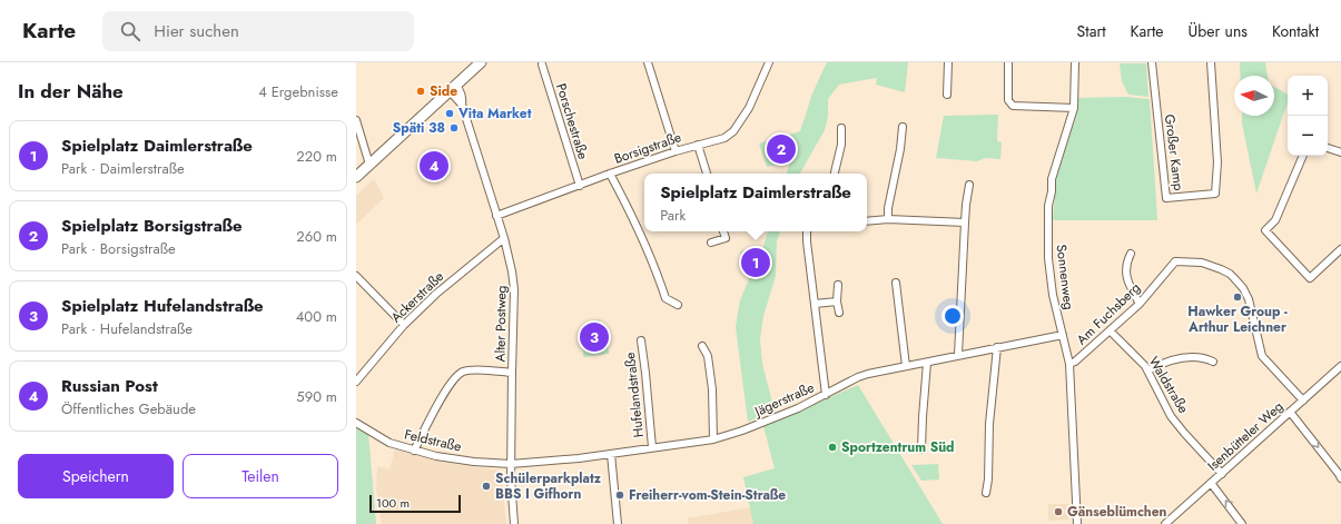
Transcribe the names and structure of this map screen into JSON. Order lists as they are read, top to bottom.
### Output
{
  "streets": {
    "street": [
      "Porschestraße",
      "Borsigstraße",
      "Großer Kamp",
      "Sonnenweg",
      "Ackerstraße",
      "Am Fuchsberg",
      "Alter Postweg",
      "Waldstraße",
      "Hufelandstraße",
      "Jägerstraße",
      "Isenbütteler Weg",
      "Feldstraße"
    ]
  },
  "crossings": [
    ["Porschestraße", "Borsigstraße"],
    ["Borsigstraße", "Alter Postweg"],
    ["Sonnenweg", "Am Fuchsberg"],
    ["Sonnenweg", "Jägerstraße"],
    ["Ackerstraße", "Alter Postweg"],
    ["Am Fuchsberg", "Waldstraße"],
    ["Am Fuchsberg", "Isenbütteler Weg"],
    ["Alter Postweg", "Jägerstraße"],
    ["Alter Postweg", "Feldstraße"],
    ["Waldstraße", "Isenbütteler Weg"],
    ["Hufelandstraße", "Jägerstraße"],
    ["Jägerstraße", "Feldstraße"]
  ],
  "places": [
    "Side",
    "Vita Market",
    "Späti 38",
    "Hawker Group - Arthur Leichner",
    "Sportzentrum Süd",
    "Schülerparkplatz BBS I Gifhorn",
    "Freiherr-vom-Stein-Straße",
    "Gänseblümchen"
  ],
  "scale_bar": "100 m",
  "north": "left",
  "page": {
    "header": "Karte",
    "search": "Hier suchen",
    "nav": [
      "Start",
      "Karte",
      "Über uns",
      "Kontakt"
    ],
    "heading": ["In der Nähe", "4 Ergebnisse"],
    "map_buttons": ["+", "−"],
    "list": [
      {
        "mark": "1",
        "name": "Spielplatz Daimlerstraße",
        "note": "Park · Daimlerstraße",
        "value": "220 m"
      },
      {
        "mark": "2",
        "name": "Spielplatz Borsigstraße",
        "note": "Park · Borsigstraße",
        "value": "260 m"
      },
      {
        "mark": "3",
        "name": "Spielplatz Hufelandstraße",
        "note": "Park · Hufelandstraße",
        "value": "400 m"
      },
      {
        "mark": "4",
        "name": "Russian Post",
        "note": "Öffentliches Gebäude",
        "value": "590 m"
      }
    ],
    "pins": [
      "2",
      "4",
      "1",
      "3"
    ],
    "popup": ["Spielplatz Daimlerstraße", "Park"],
    "buttons": ["Speichern", "Teilen"],
    "scale": "100 m"
  }
}
